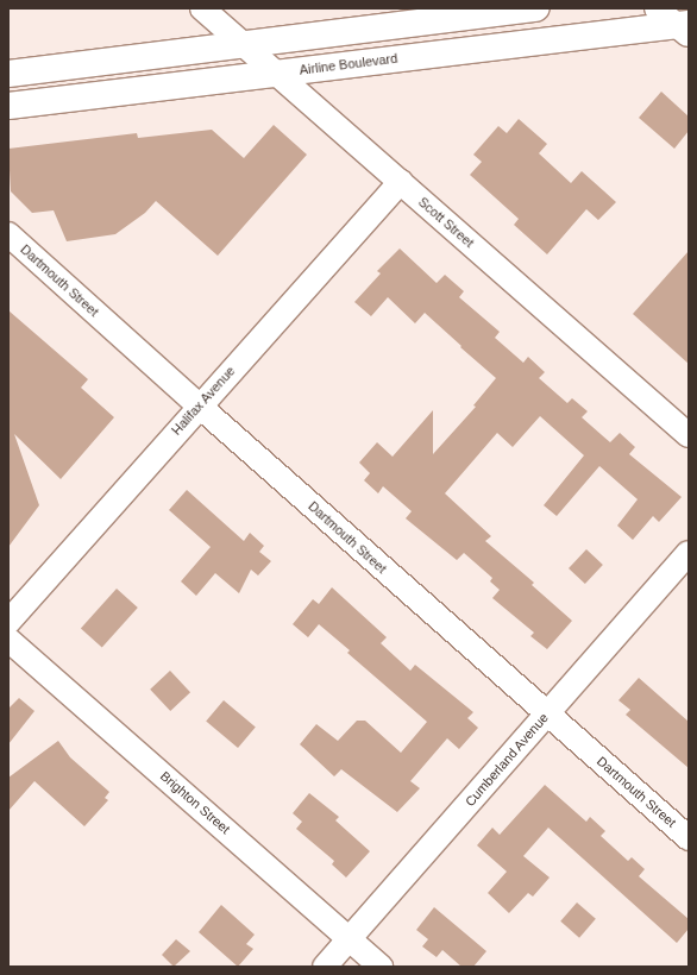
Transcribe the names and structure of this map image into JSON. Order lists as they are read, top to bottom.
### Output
{
  "streets": {
    "main road": ["Airline Boulevard"],
    "street": [
      "Scott Street",
      "Dartmouth Street",
      "Halifax Avenue",
      "Cumberland Avenue",
      "Brighton Street"
    ]
  },
  "crossings": [
    ["Airline Boulevard", "Scott Street"],
    ["Scott Street", "Halifax Avenue"],
    ["Dartmouth Street", "Halifax Avenue"],
    ["Dartmouth Street", "Cumberland Avenue"],
    ["Cumberland Avenue", "Brighton Street"]
  ]
}
